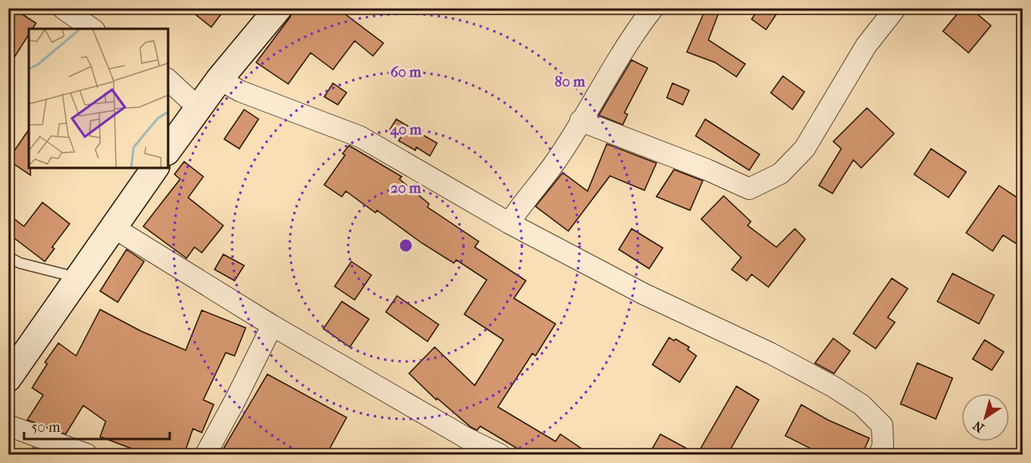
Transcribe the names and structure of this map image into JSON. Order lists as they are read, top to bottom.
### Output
{
  "scale_bar": "50 m",
  "north": "bottom left",
  "rings": [
    "60 m",
    "80 m",
    "40 m",
    "20 m"
  ]
}
